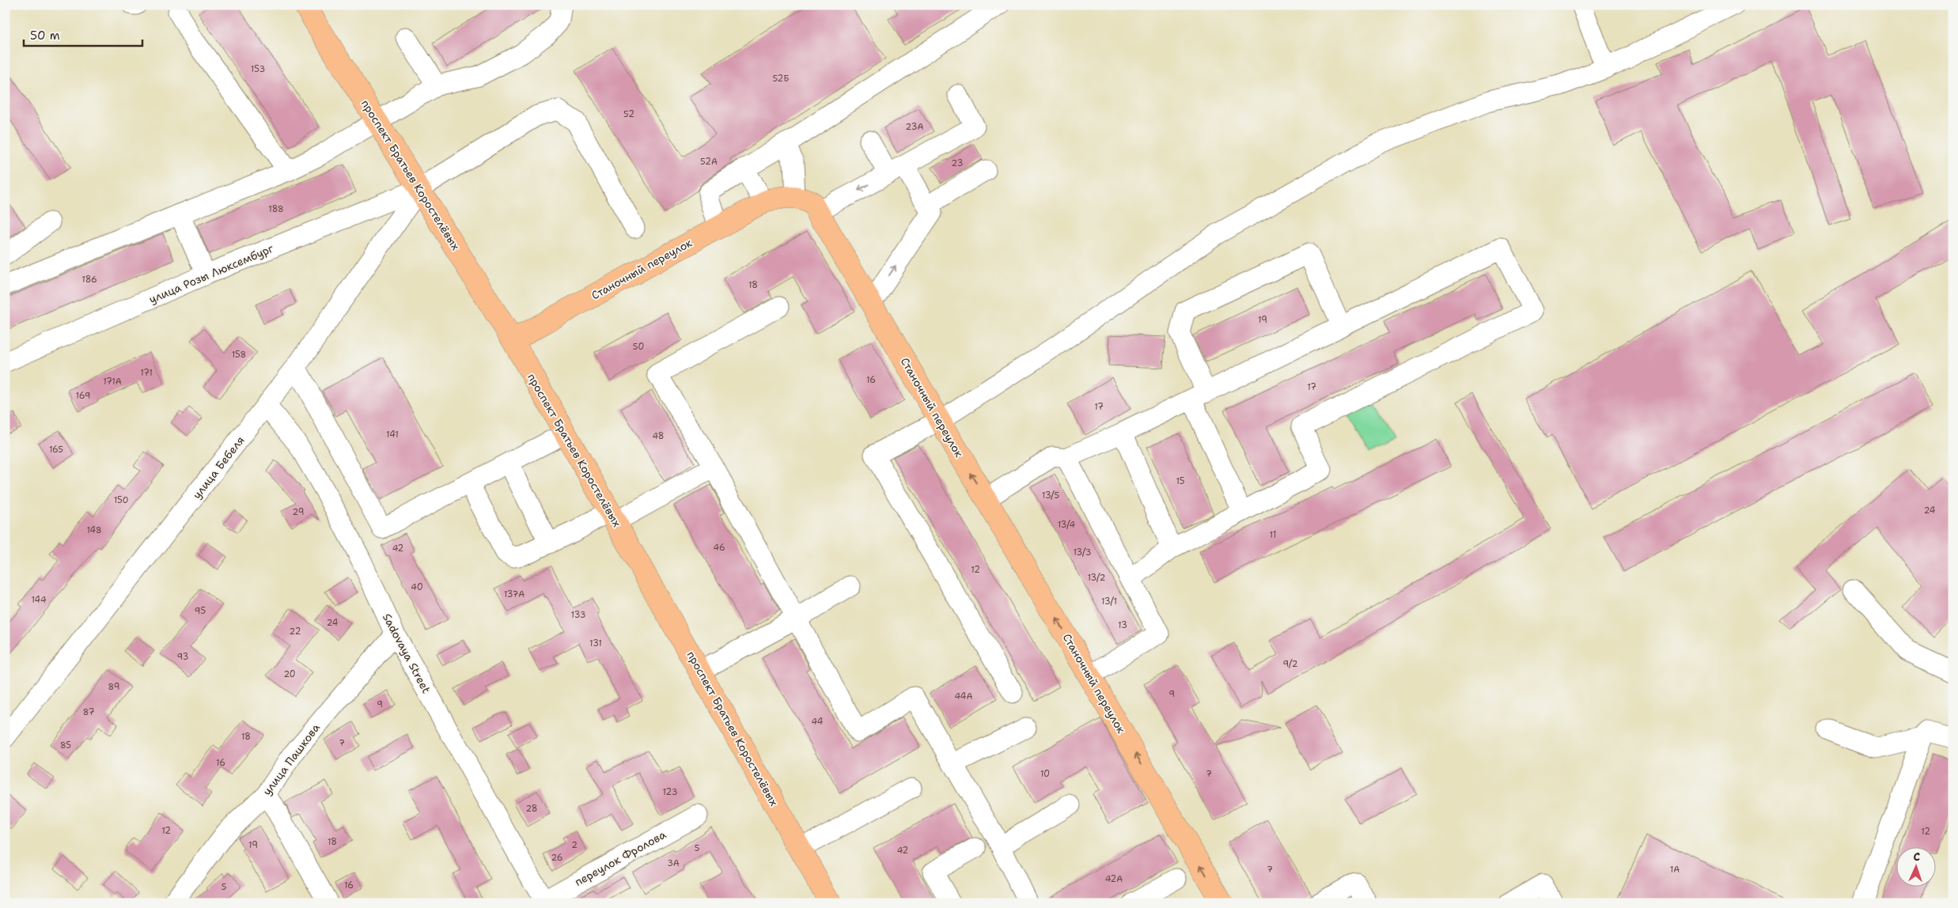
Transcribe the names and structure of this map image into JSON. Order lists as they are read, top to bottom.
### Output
{
  "streets": {
    "main road": ["проспект Братьев Коростелёвых", "Станочный переулок"],
    "street": [
      "улица Розы Люксембург",
      "улица Бебеля",
      "Sadovaya Street",
      "улица Пашкова",
      "переулок Фролова"
    ]
  },
  "crossings": [
    ["проспект Братьев Коростелёвых", "Станочный переулок"],
    ["проспект Братьев Коростелёвых", "улица Розы Люксембург"],
    ["проспект Братьев Коростелёвых", "улица Бебеля"],
    ["улица Розы Люксембург", "улица Бебеля"],
    ["улица Бебеля", "Sadovaya Street"],
    ["Sadovaya Street", "улица Пашкова"],
    ["Sadovaya Street", "переулок Фролова"]
  ],
  "one_way": ["Станочный переулок"],
  "house_numbers": [
    "153",
    "52Б",
    "52",
    "23А",
    "52А",
    "23",
    "188",
    "186",
    "18",
    "19",
    "50",
    "158",
    "171",
    "16",
    "171А",
    "17",
    "169",
    "17",
    "141",
    "48",
    "165",
    "15",
    "13/5",
    "150",
    "24",
    "29",
    "13/4",
    "148",
    "11",
    "46",
    "42",
    "13/3",
    "12",
    "13/2",
    "40",
    "137А",
    "144",
    "13/1",
    "95",
    "133",
    "24",
    "13",
    "22",
    "131",
    "93",
    "9/2",
    "20",
    "89",
    "9",
    "44А",
    "9",
    "87",
    "44",
    "18",
    "7",
    "85",
    "16",
    "10",
    "7",
    "123",
    "28",
    "12",
    "12",
    "18",
    "19",
    "2",
    "5",
    "42",
    "26",
    "3А",
    "7",
    "1А",
    "42А",
    "16",
    "5"
  ],
  "scale_bar": "50 m",
  "north": "top"
}
